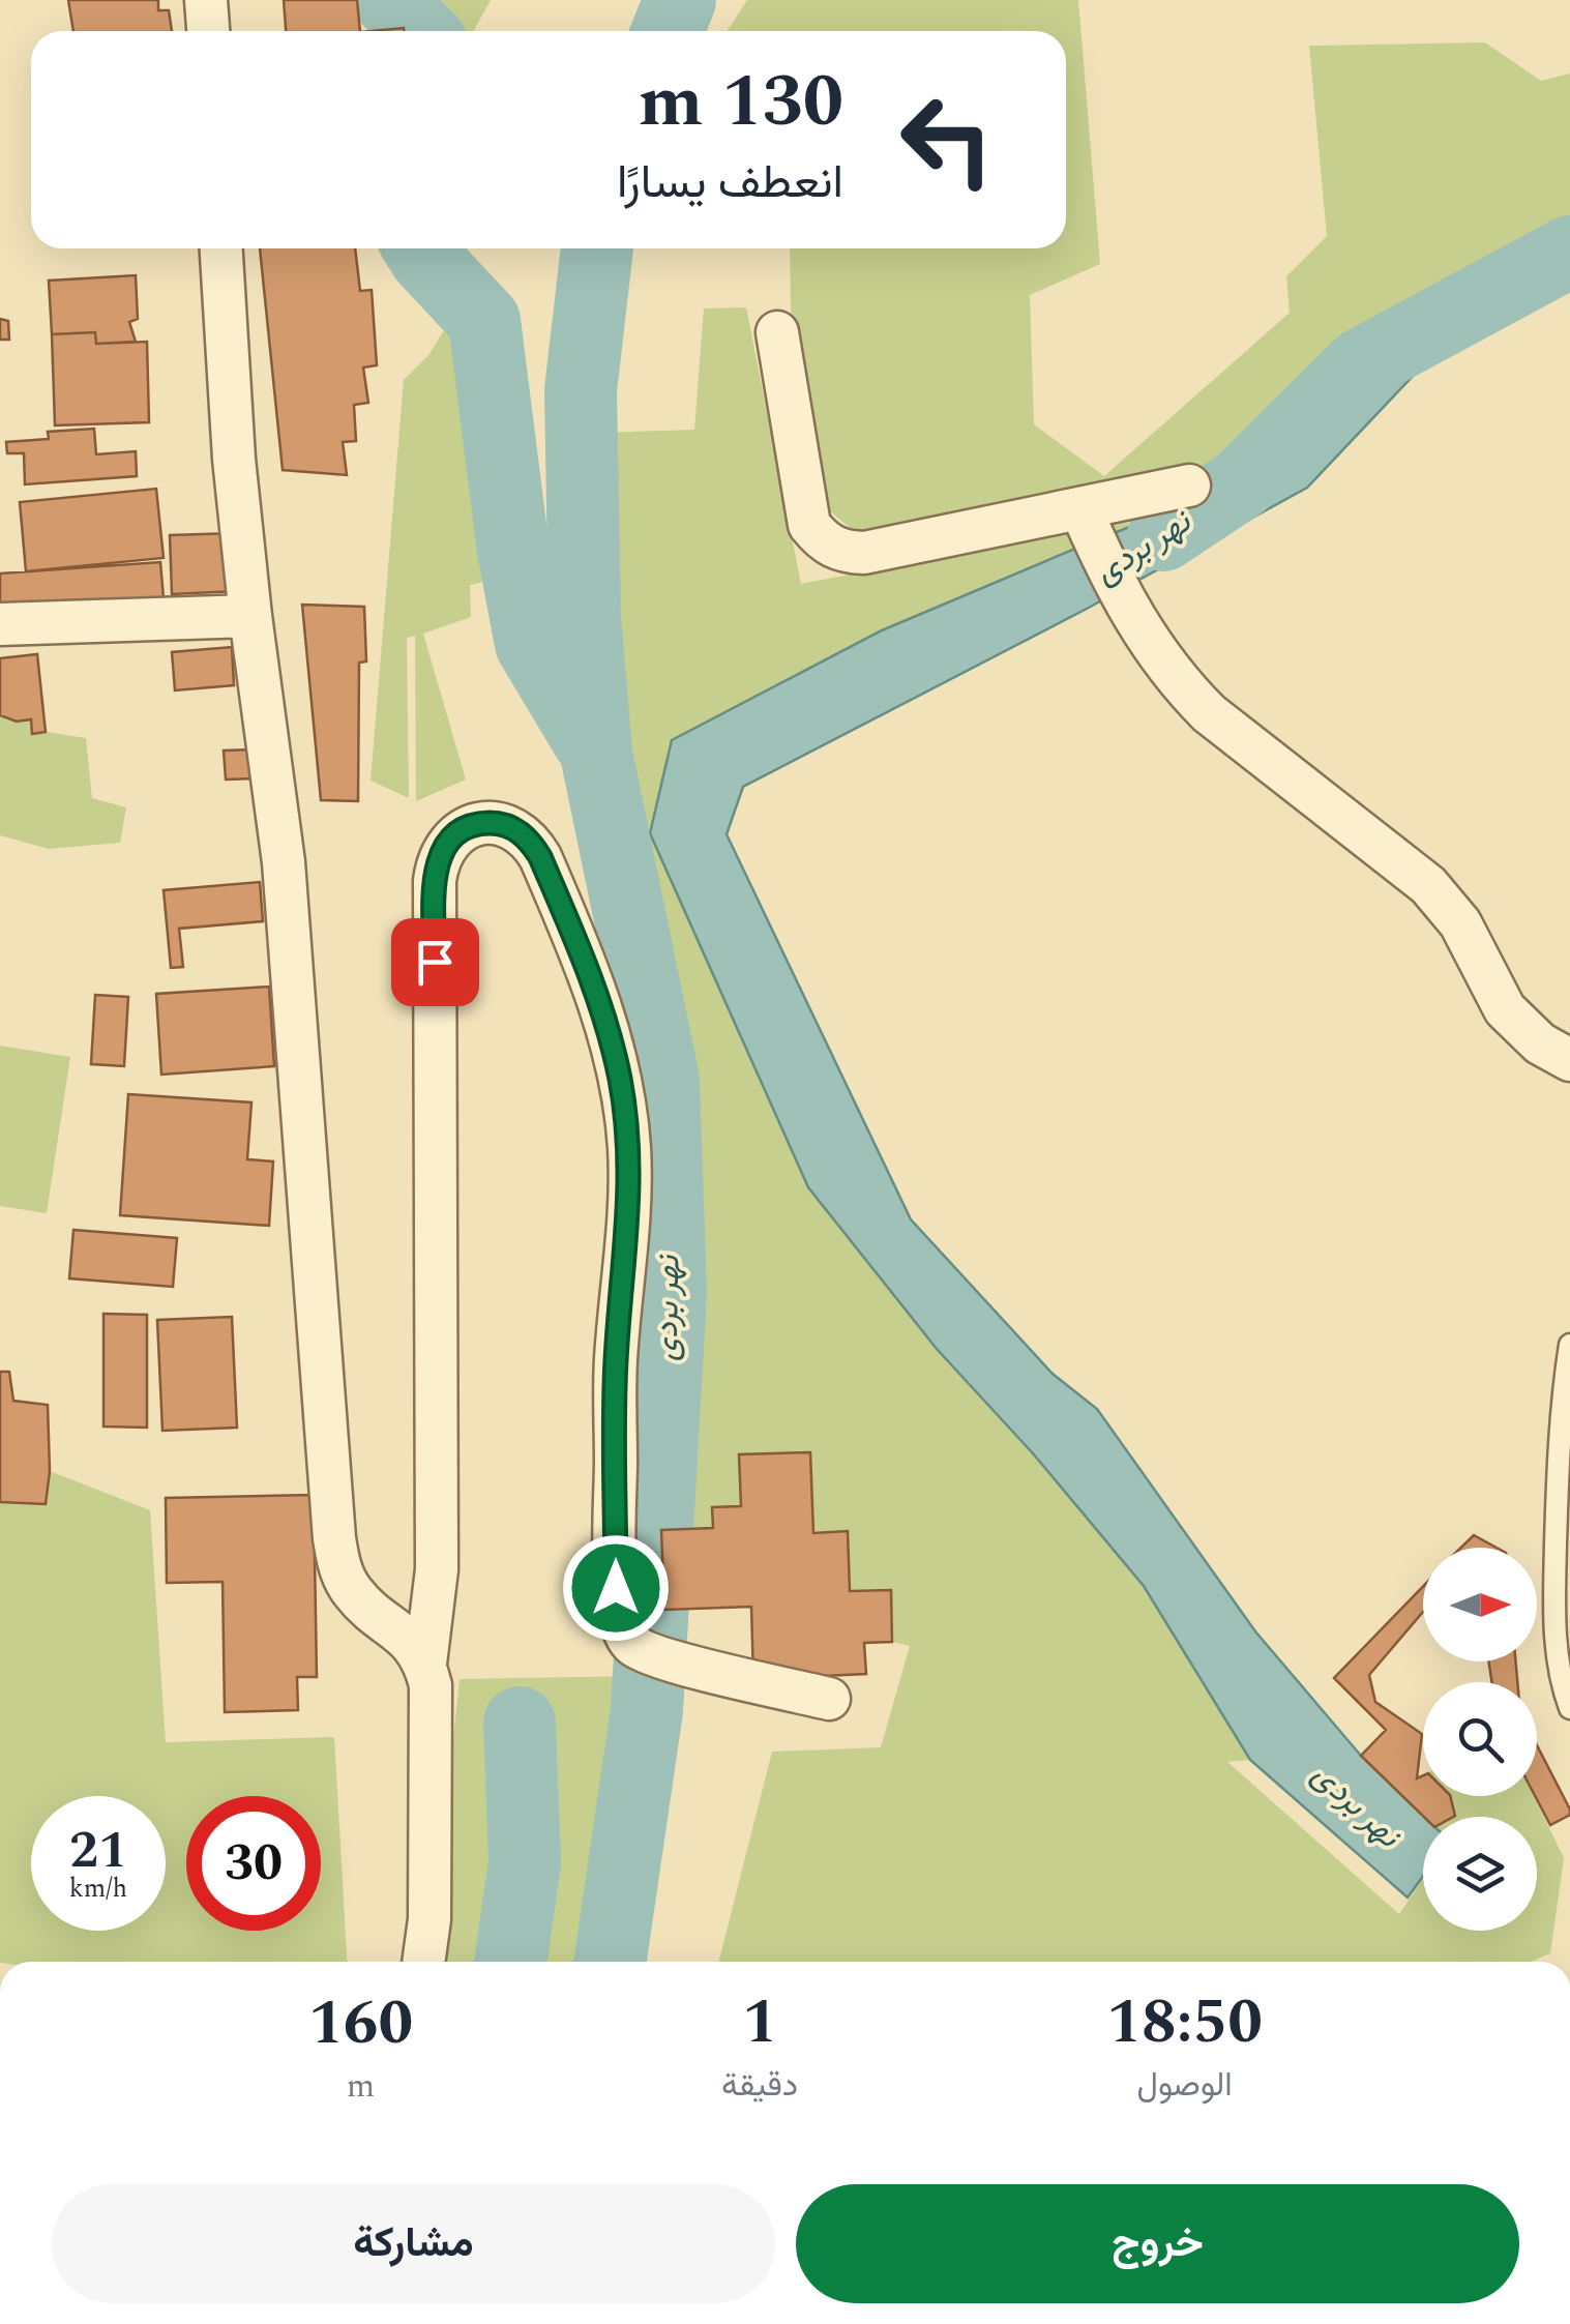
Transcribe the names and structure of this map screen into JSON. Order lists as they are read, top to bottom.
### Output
{
  "water": ["نهر بردى"],
  "north": "right",
  "page": {
    "turn": ["130 m", "انعطف يسارًا"],
    "speed": "21 km/h",
    "limit": "30",
    "eta": [
      "18:50",
      "الوصول",
      "1",
      "دقيقة",
      "160",
      "m"
    ],
    "buttons": ["خروج", "مشاركة"]
  }
}
